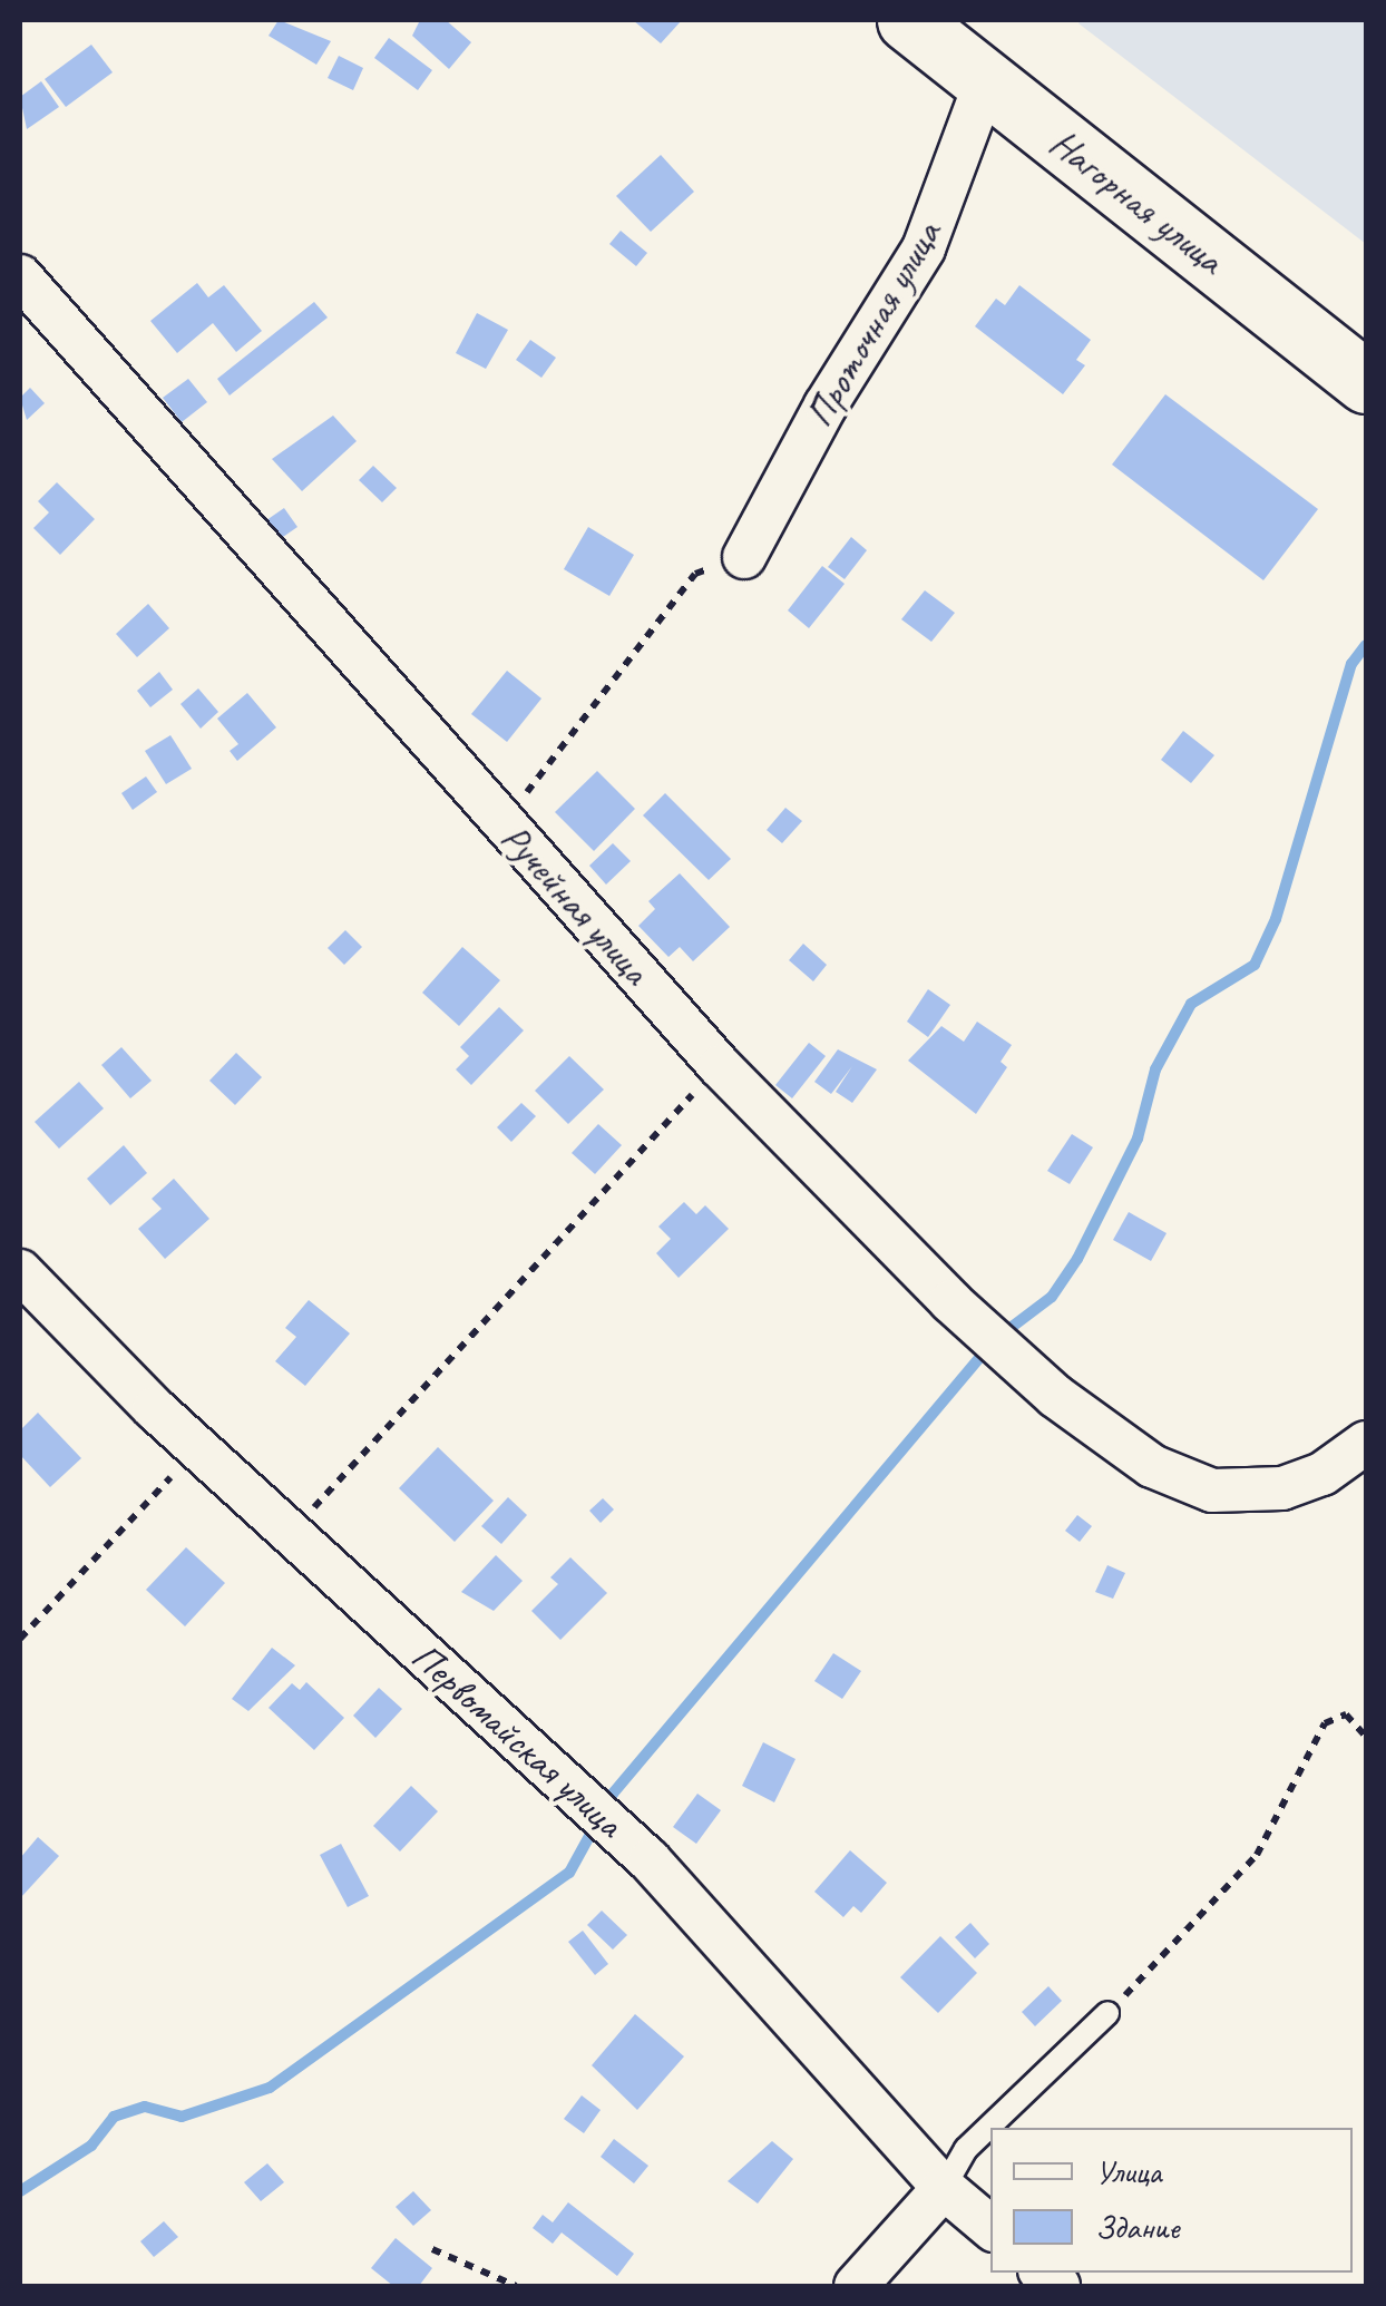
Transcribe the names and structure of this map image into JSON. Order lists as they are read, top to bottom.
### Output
{
  "streets": {
    "main road": ["Нагорная улица"],
    "street": ["Проточная улица", "Ручейная улица", "Первомайская улица"]
  },
  "crossings": [
    ["Нагорная улица", "Проточная улица"]
  ],
  "legend": ["Улица", "Здание"]
}
